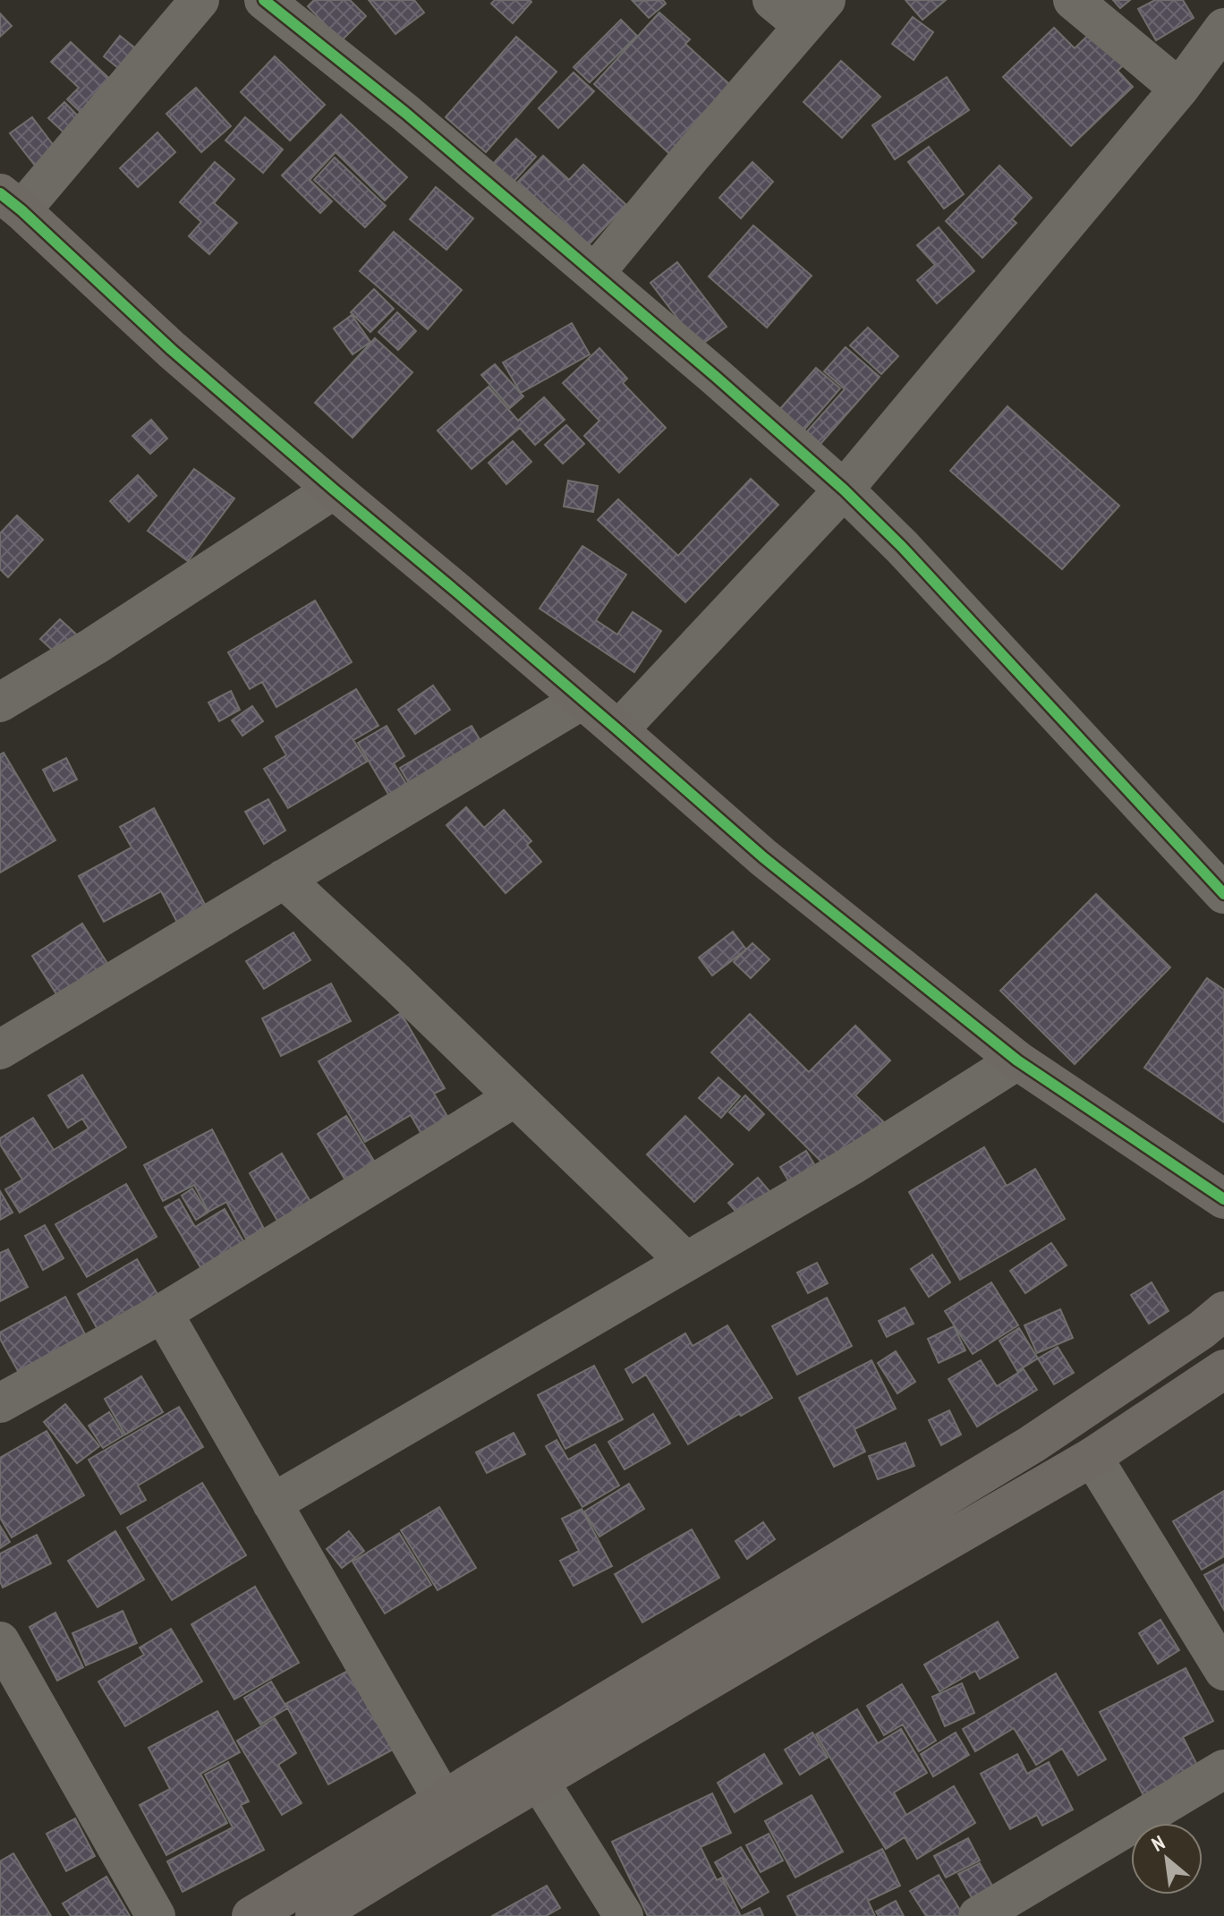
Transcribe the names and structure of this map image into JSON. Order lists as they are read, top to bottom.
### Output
{
  "north": "top left"
}
